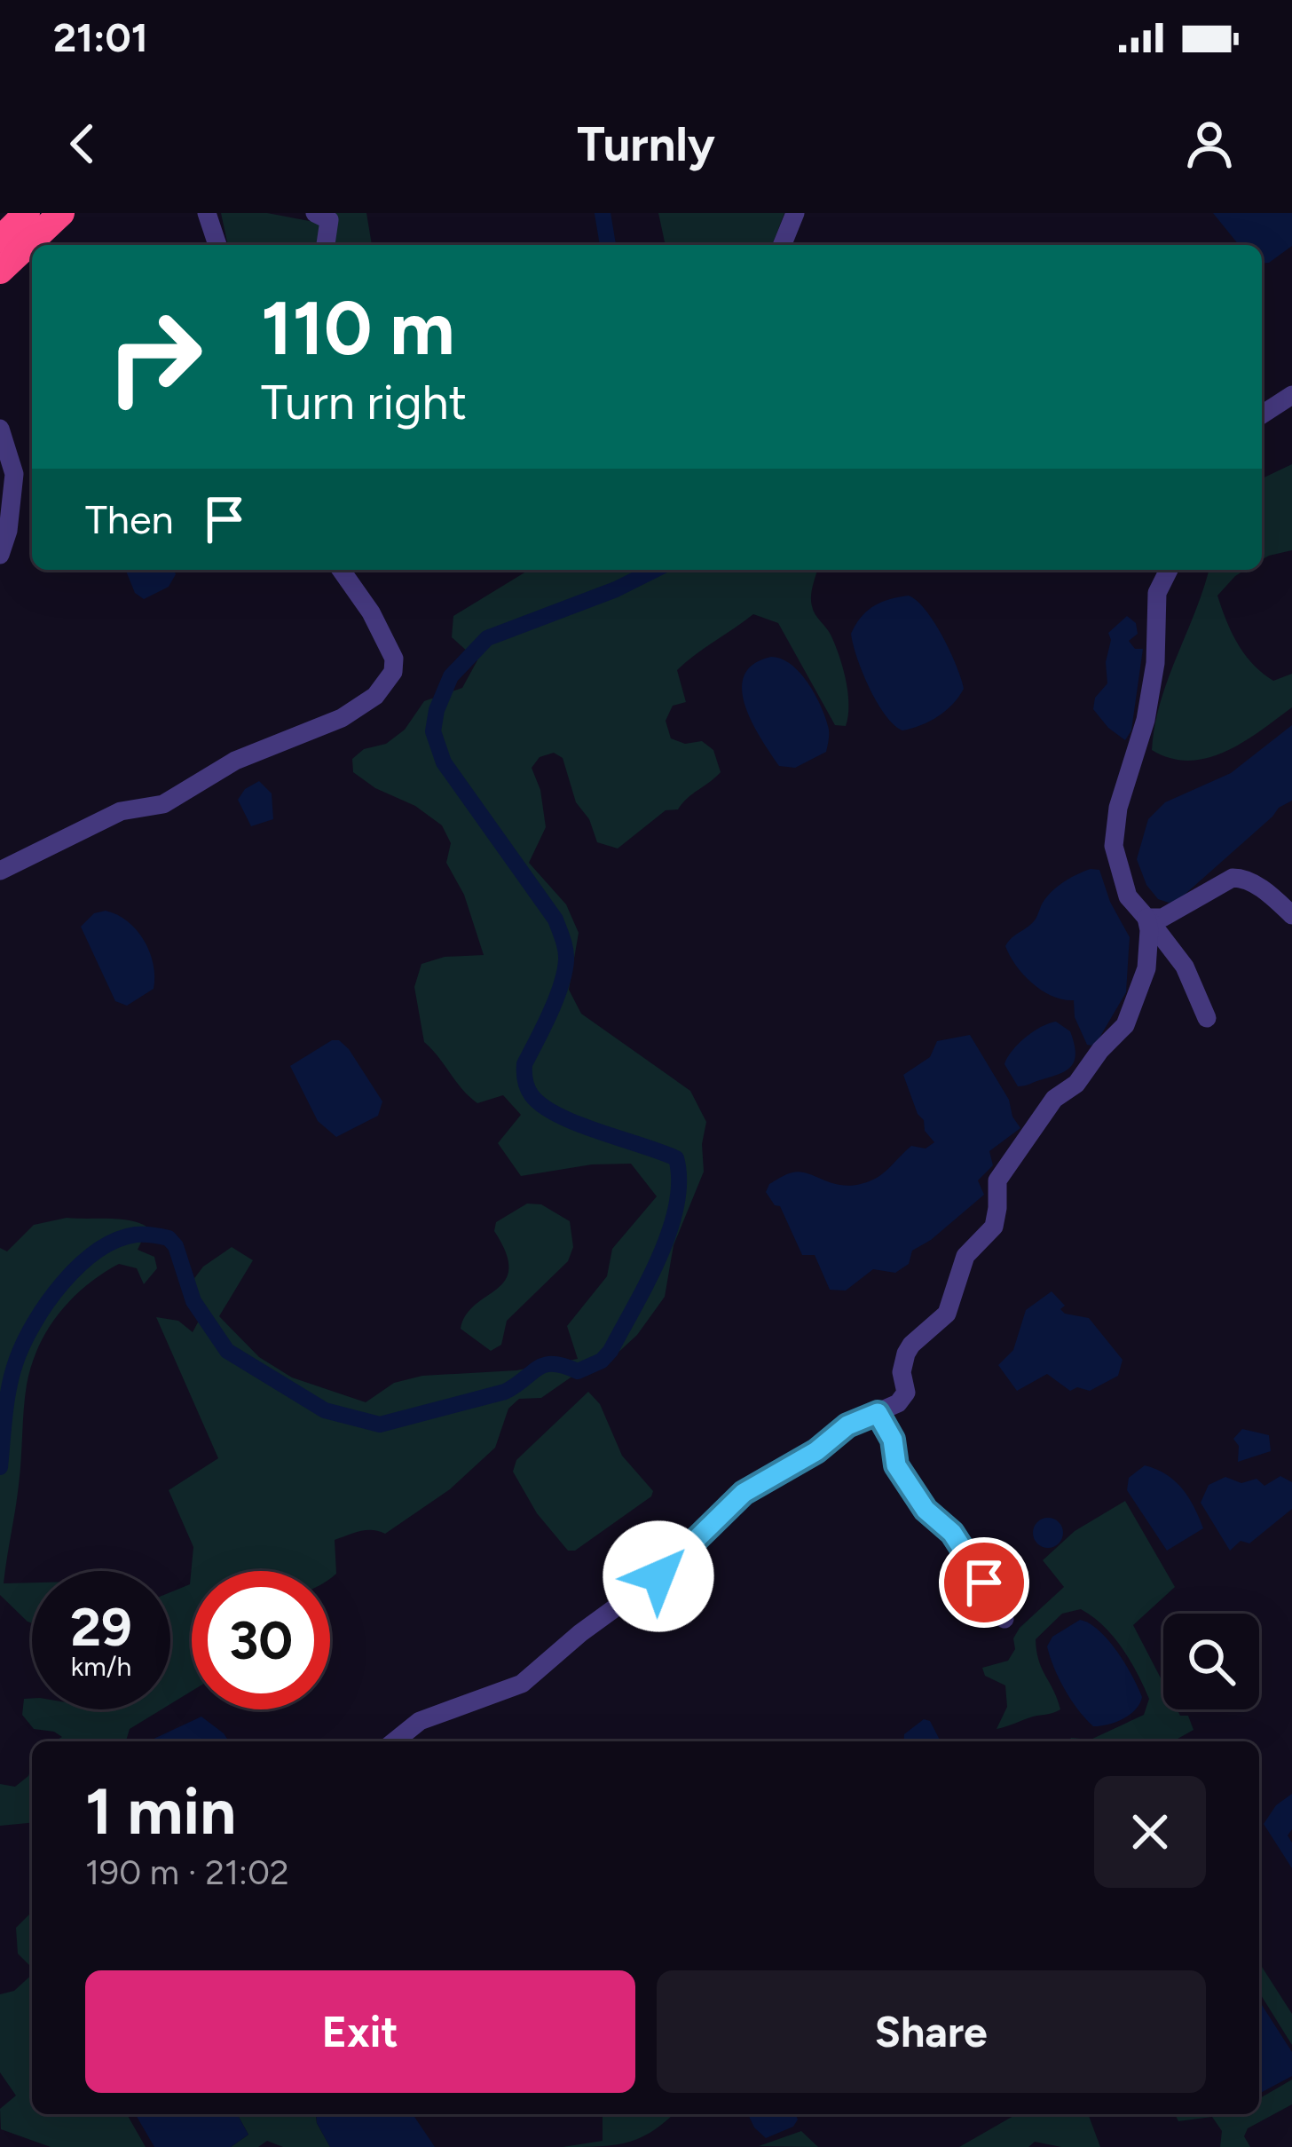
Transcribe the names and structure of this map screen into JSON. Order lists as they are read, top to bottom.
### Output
{
  "page": {
    "status": "21:01",
    "header": "Turnly",
    "turn": ["110 m", "Turn right"],
    "then": "Then",
    "speed": "29 km/h",
    "limit": "30",
    "heading": ["1 min", "190 m · 21:02"],
    "buttons": ["Exit", "Share"]
  }
}
